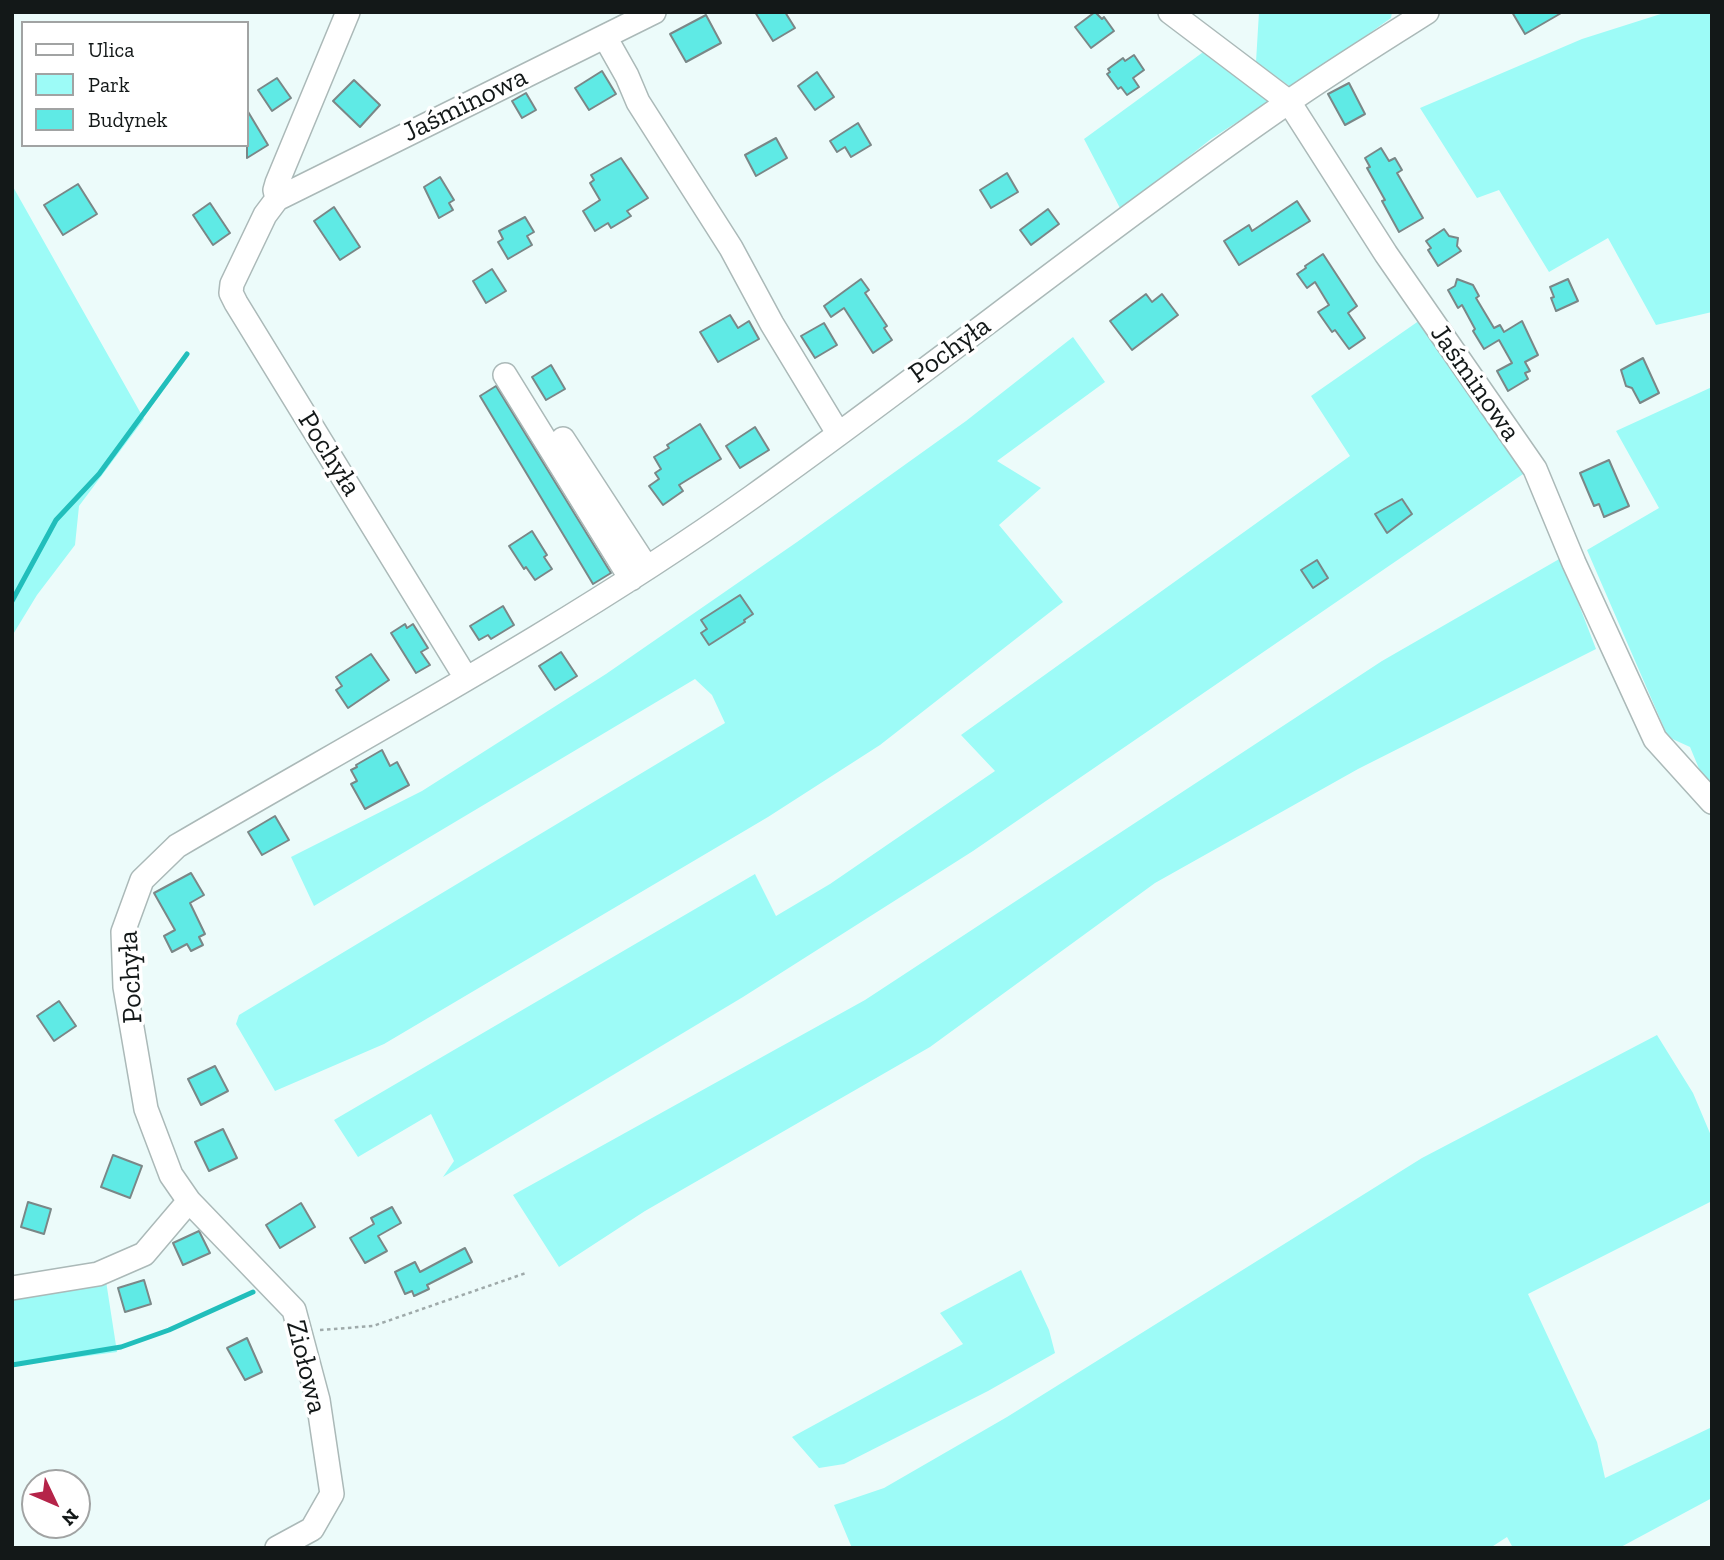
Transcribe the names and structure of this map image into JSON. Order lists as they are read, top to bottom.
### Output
{
  "streets": {
    "street": ["Jaśminowa", "Pochyła", "Ziołowa"]
  },
  "crossings": [
    ["Jaśminowa", "Pochyła"],
    ["Pochyła", "Ziołowa"]
  ],
  "legend": ["Ulica", "Park", "Budynek"],
  "north": "bottom right"
}
